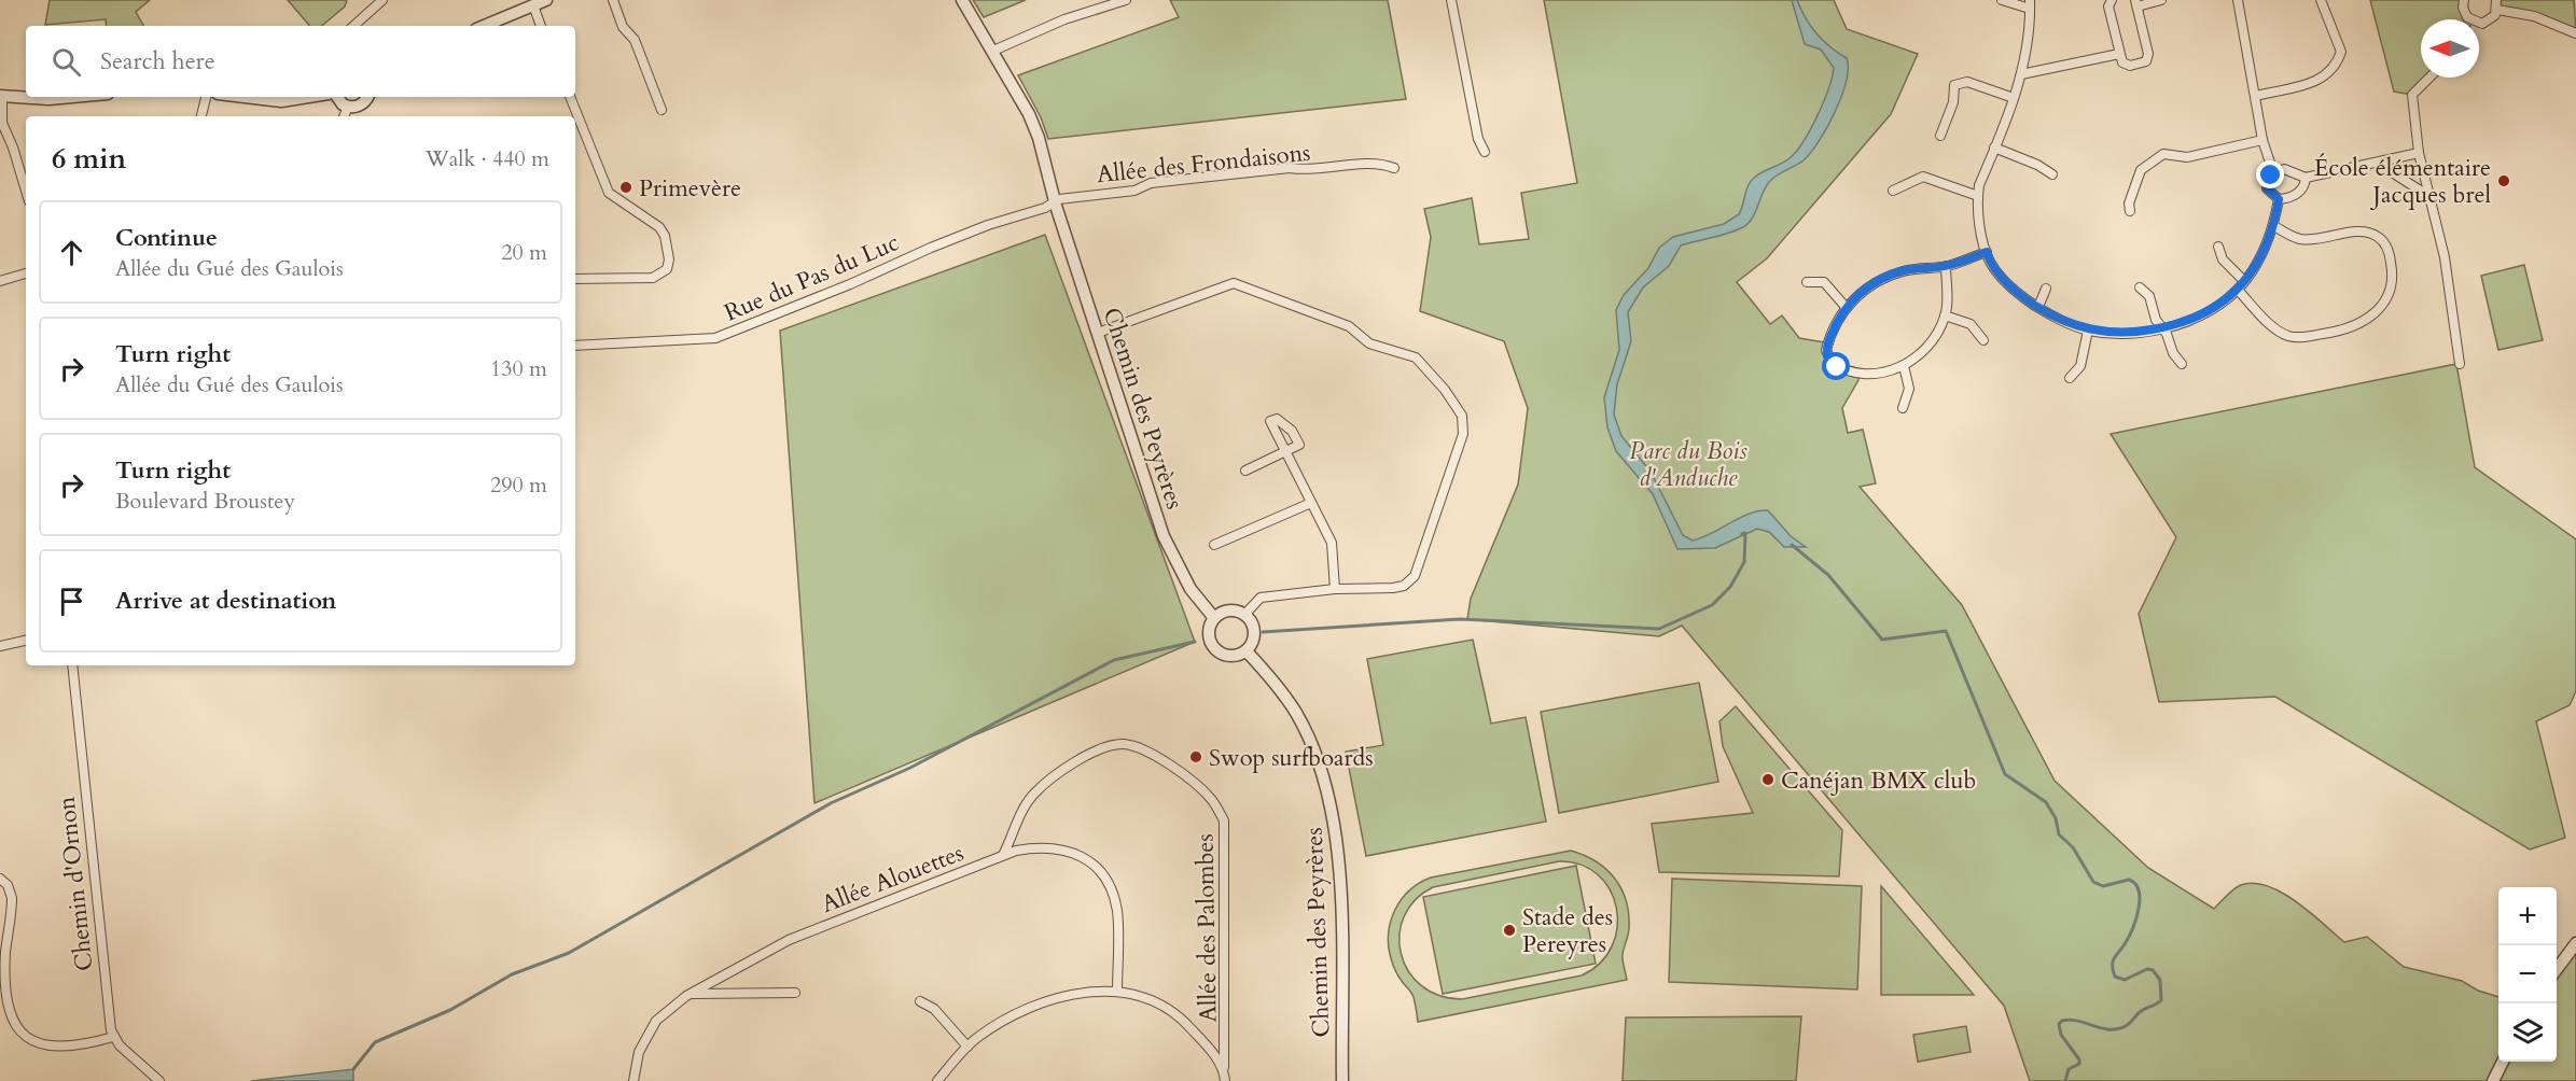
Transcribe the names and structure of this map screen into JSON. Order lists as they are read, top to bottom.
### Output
{
  "streets": {
    "street": [
      "Allée des Frondaisons",
      "Rue du Pas du Luc",
      "Chemin des Peyrères",
      "Allée Alouettes",
      "Chemin d'Ornon",
      "Allée des Palombes"
    ]
  },
  "crossings": [
    ["Allée des Frondaisons", "Rue du Pas du Luc"],
    ["Allée des Frondaisons", "Chemin des Peyrères"],
    ["Rue du Pas du Luc", "Chemin des Peyrères"],
    ["Allée Alouettes", "Allée des Palombes"]
  ],
  "parks": ["Parc du Bois d'Anduche"],
  "places": [
    "École élémentaire Jacques brel",
    "Primevère",
    "Swop surfboards",
    "Canéjan BMX club",
    "Stade des Pereyres"
  ],
  "north": "left",
  "page": {
    "search": "Search here",
    "heading": ["6 min", "Walk · 440 m"],
    "list": [
      ["Continue", "Allée du Gué des Gaulois", "20 m"],
      ["Turn right", "Allée du Gué des Gaulois", "130 m"],
      ["Turn right", "Boulevard Broustey", "290 m"],
      "Arrive at destination"
    ],
    "map_buttons": ["+", "−"]
  }
}
